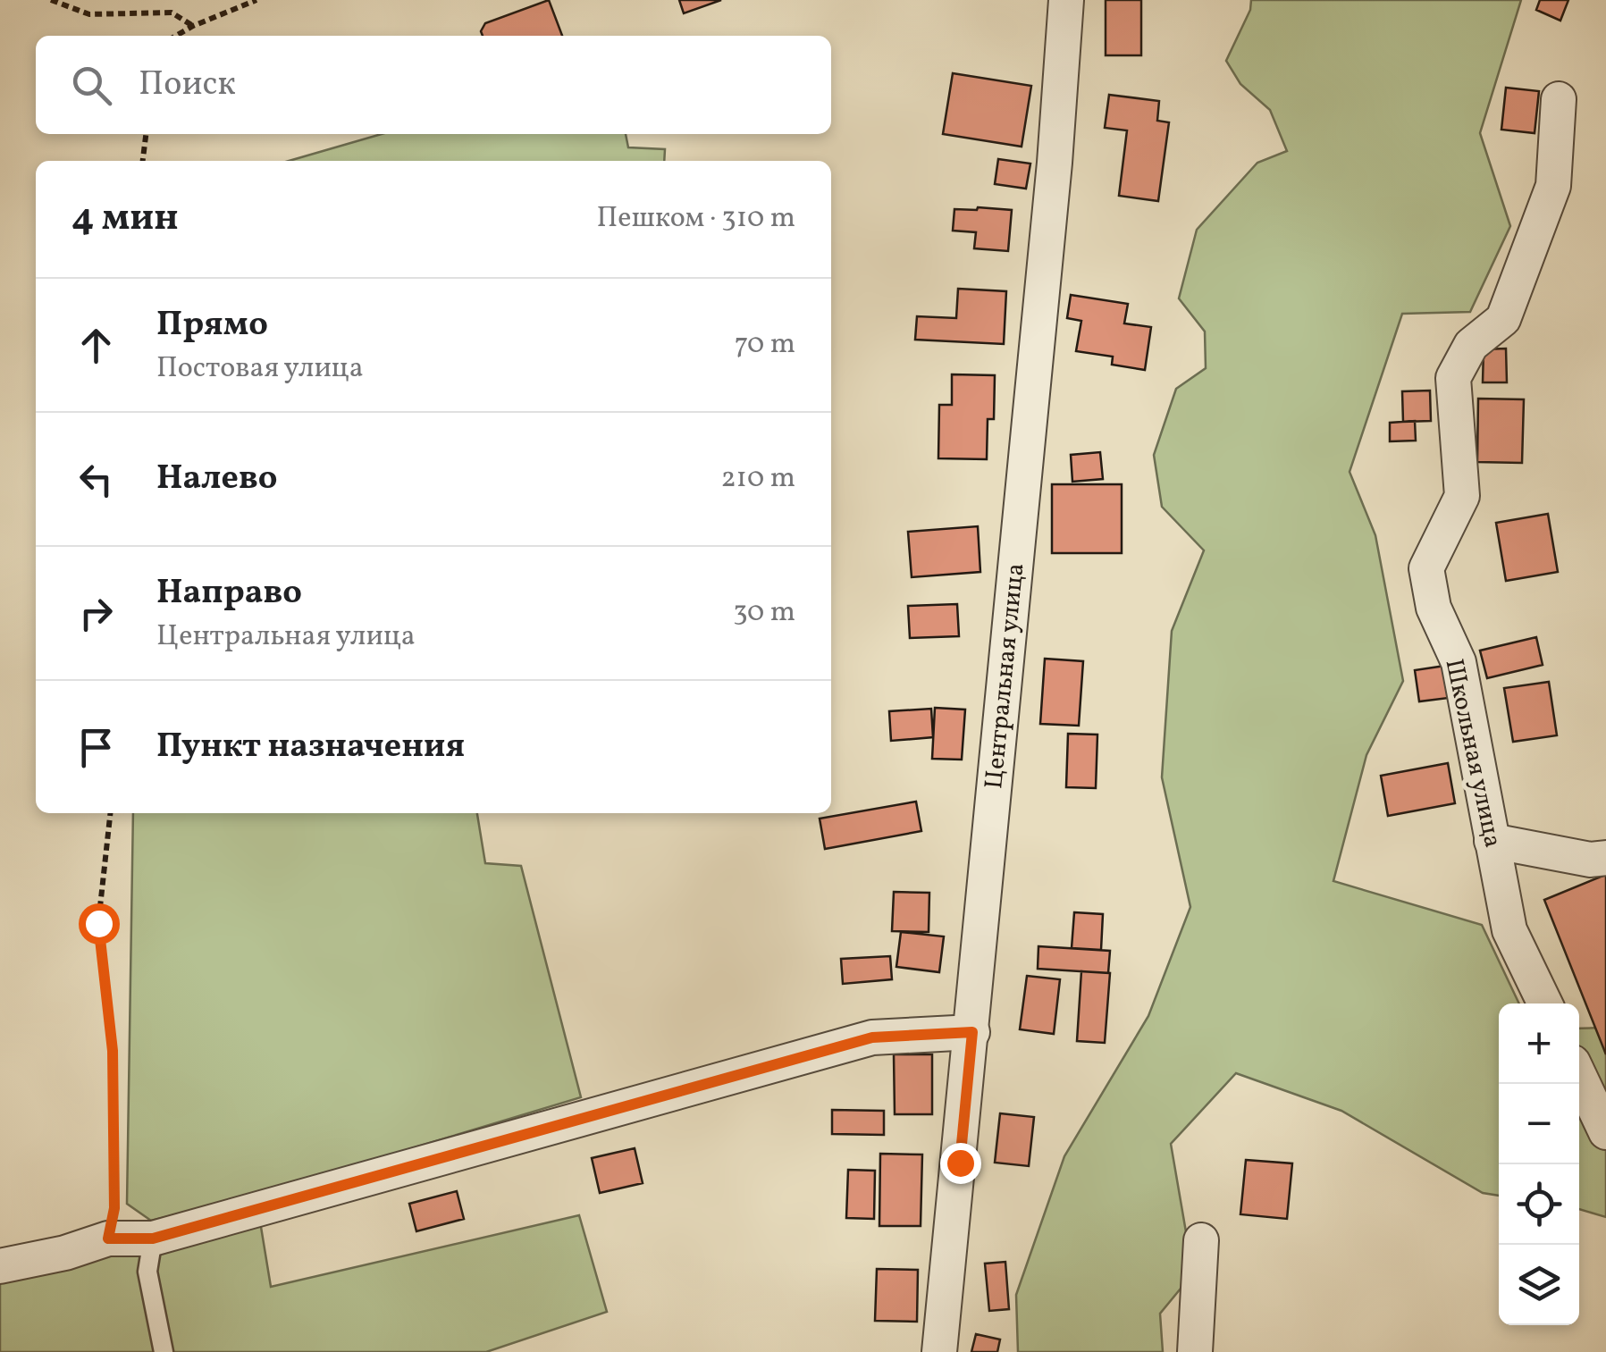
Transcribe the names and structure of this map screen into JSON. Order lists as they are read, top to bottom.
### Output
{
  "streets": {
    "street": ["Центральная улица", "Школьная улица"]
  },
  "page": {
    "search": "Поиск",
    "heading": ["4 мин", "Пешком · 310 m"],
    "list": [
      ["Прямо", "Постовая улица", "70 m"],
      ["Налево", "210 m"],
      ["Направо", "Центральная улица", "30 m"],
      "Пункт назначения"
    ],
    "map_buttons": ["+", "−"]
  }
}
